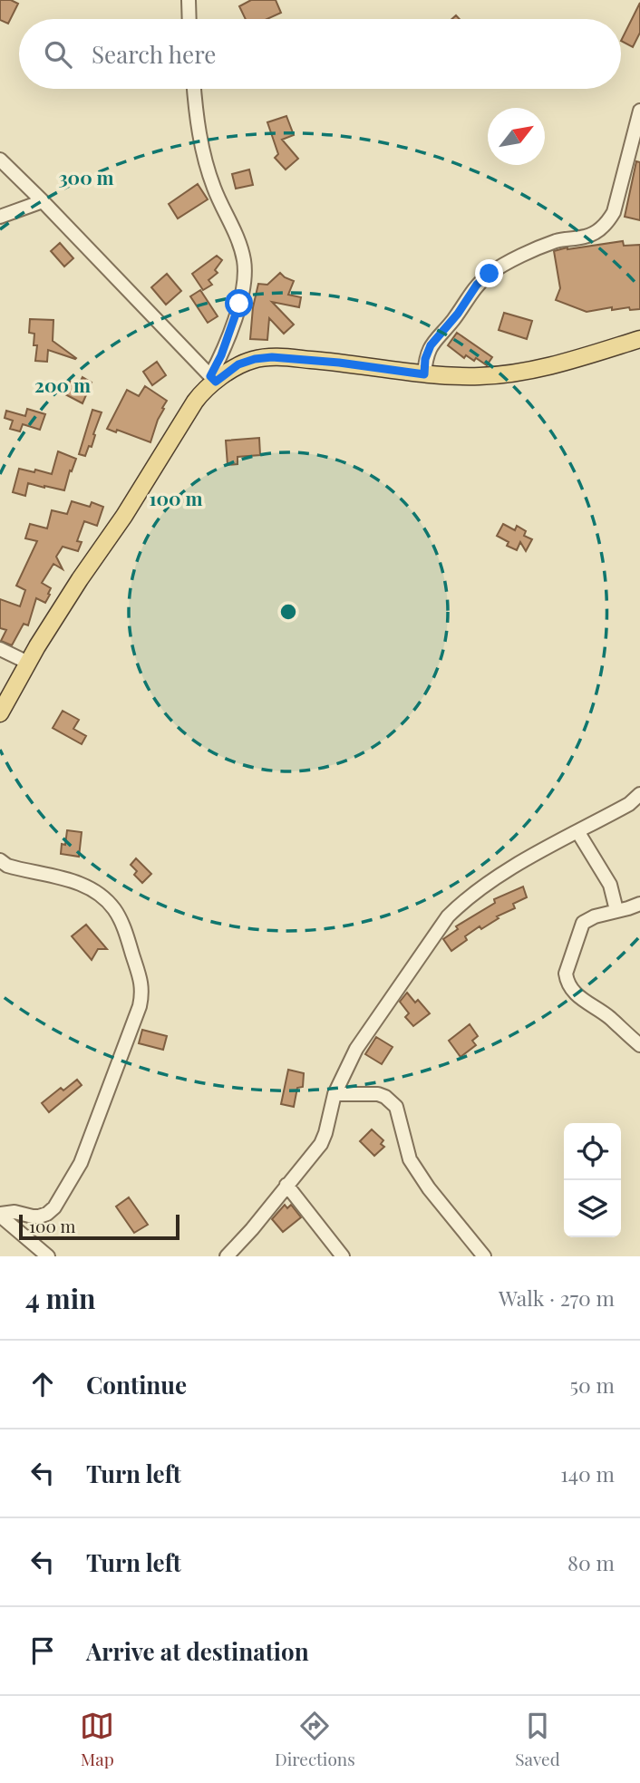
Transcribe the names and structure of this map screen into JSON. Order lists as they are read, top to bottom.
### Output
{
  "scale_bar": "100 m",
  "north": "top right",
  "page": {
    "search": "Search here",
    "scale": "100 m",
    "heading": ["4 min", "Walk · 270 m"],
    "list": [
      ["Continue", "50 m"],
      ["Turn left", "140 m"],
      ["Turn left", "80 m"],
      "Arrive at destination"
    ],
    "nav": ["Map", "Directions", "Saved"]
  },
  "rings": ["300 m", "200 m", "100 m"]
}
